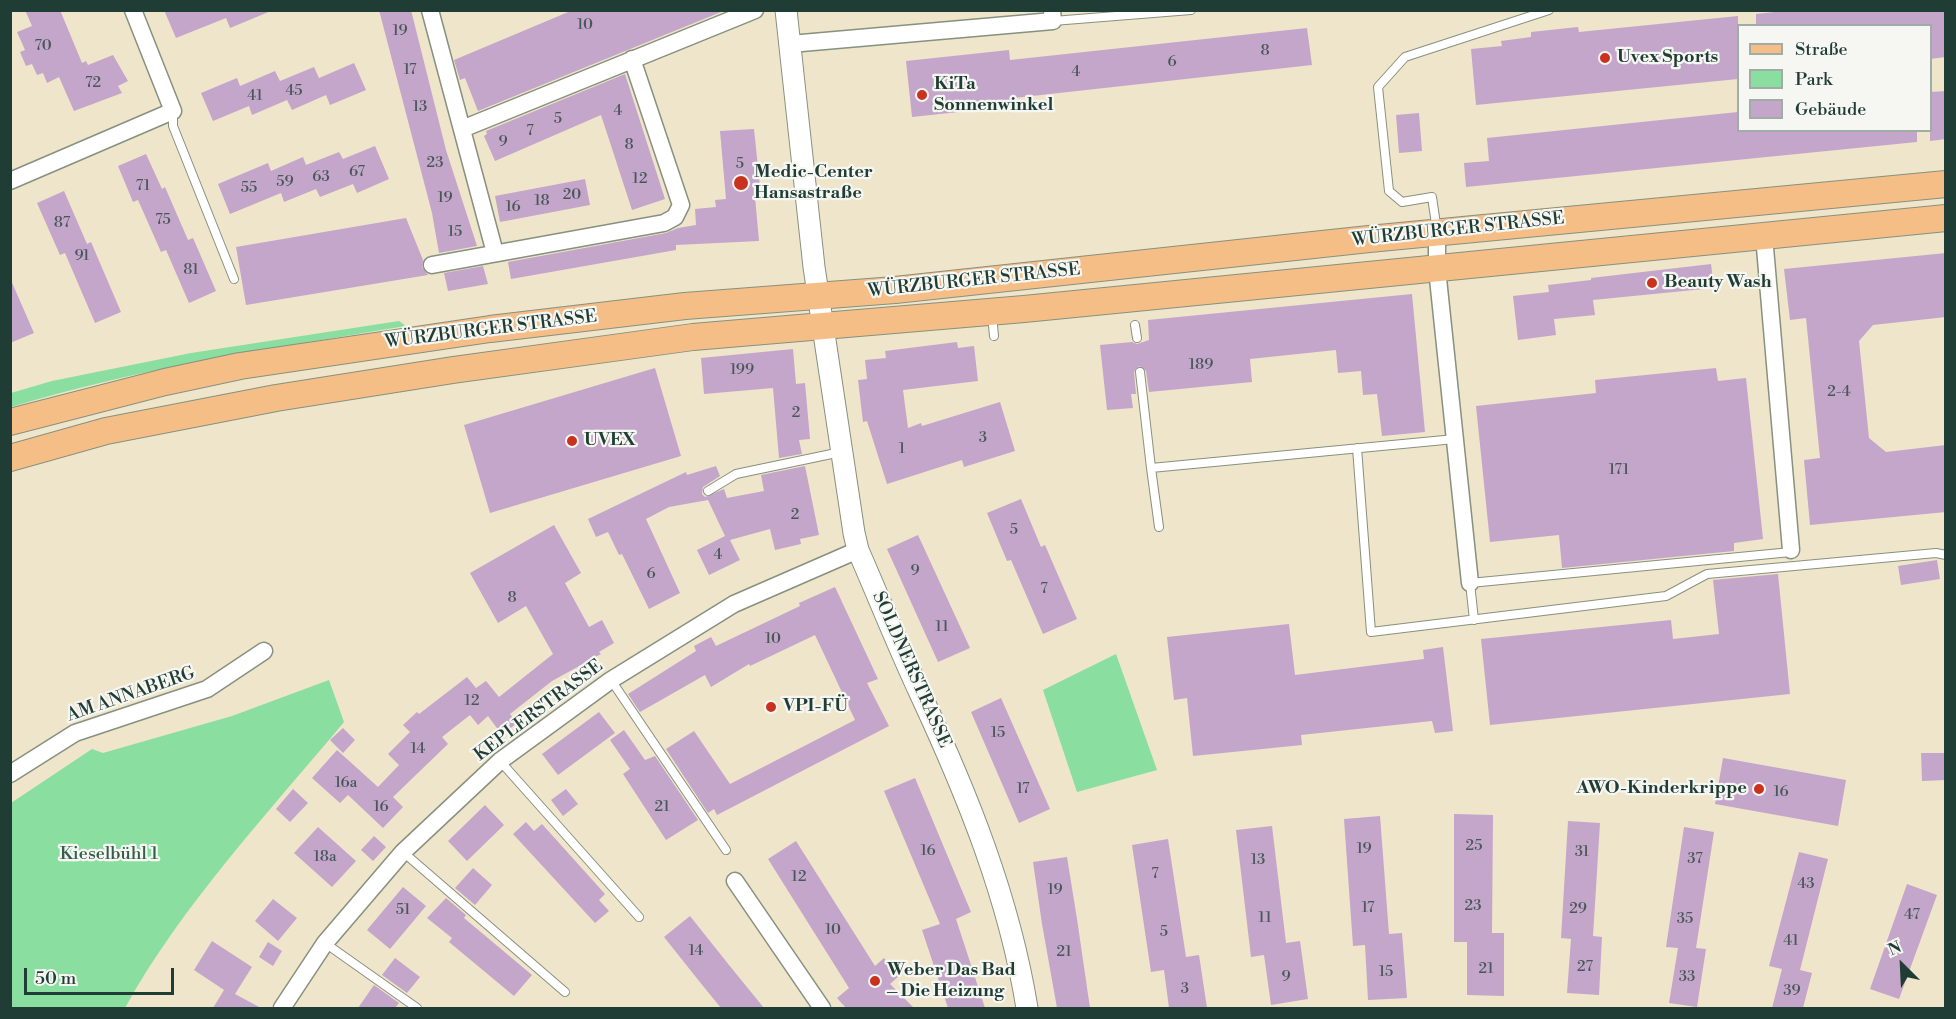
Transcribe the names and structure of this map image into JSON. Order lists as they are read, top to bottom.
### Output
{
  "streets": {
    "main road": ["WÜRZBURGER STRASSE"],
    "street": ["SOLDNERSTRASSE", "AM ANNABERG", "KEPLERSTRASSE"]
  },
  "crossings": [
    ["WÜRZBURGER STRASSE", "SOLDNERSTRASSE"],
    ["SOLDNERSTRASSE", "KEPLERSTRASSE"]
  ],
  "parks": ["Kieselbühl 1"],
  "places": [
    "Uvex Sports",
    "KiTa Sonnenwinkel",
    "Medic-Center Hansastraße",
    "Beauty Wash",
    "UVEX",
    "VPI-FÜ",
    "AWO-Kinderkrippe",
    "Weber Das Bad – Die Heizung"
  ],
  "house_numbers": [
    "10",
    "19",
    "70",
    "8",
    "6",
    "17",
    "4",
    "72",
    "45",
    "41",
    "13",
    "4",
    "5",
    "7",
    "9",
    "8",
    "23",
    "5",
    "67",
    "63",
    "12",
    "59",
    "71",
    "55",
    "20",
    "19",
    "18",
    "16",
    "75",
    "87",
    "15",
    "91",
    "81",
    "189",
    "199",
    "2-4",
    "2",
    "3",
    "1",
    "171",
    "2",
    "5",
    "4",
    "9",
    "6",
    "7",
    "8",
    "11",
    "10",
    "12",
    "15",
    "14",
    "16a",
    "17",
    "16",
    "16",
    "21",
    "25",
    "19",
    "16",
    "31",
    "18a",
    "37",
    "13",
    "7",
    "12",
    "43",
    "19",
    "23",
    "17",
    "29",
    "51",
    "47",
    "11",
    "35",
    "10",
    "5",
    "41",
    "14",
    "21",
    "27",
    "21",
    "15",
    "9",
    "33",
    "3",
    "39"
  ],
  "legend": ["Straße", "Park", "Gebäude"],
  "scale_bar": "50 m",
  "north": "top left"
}
